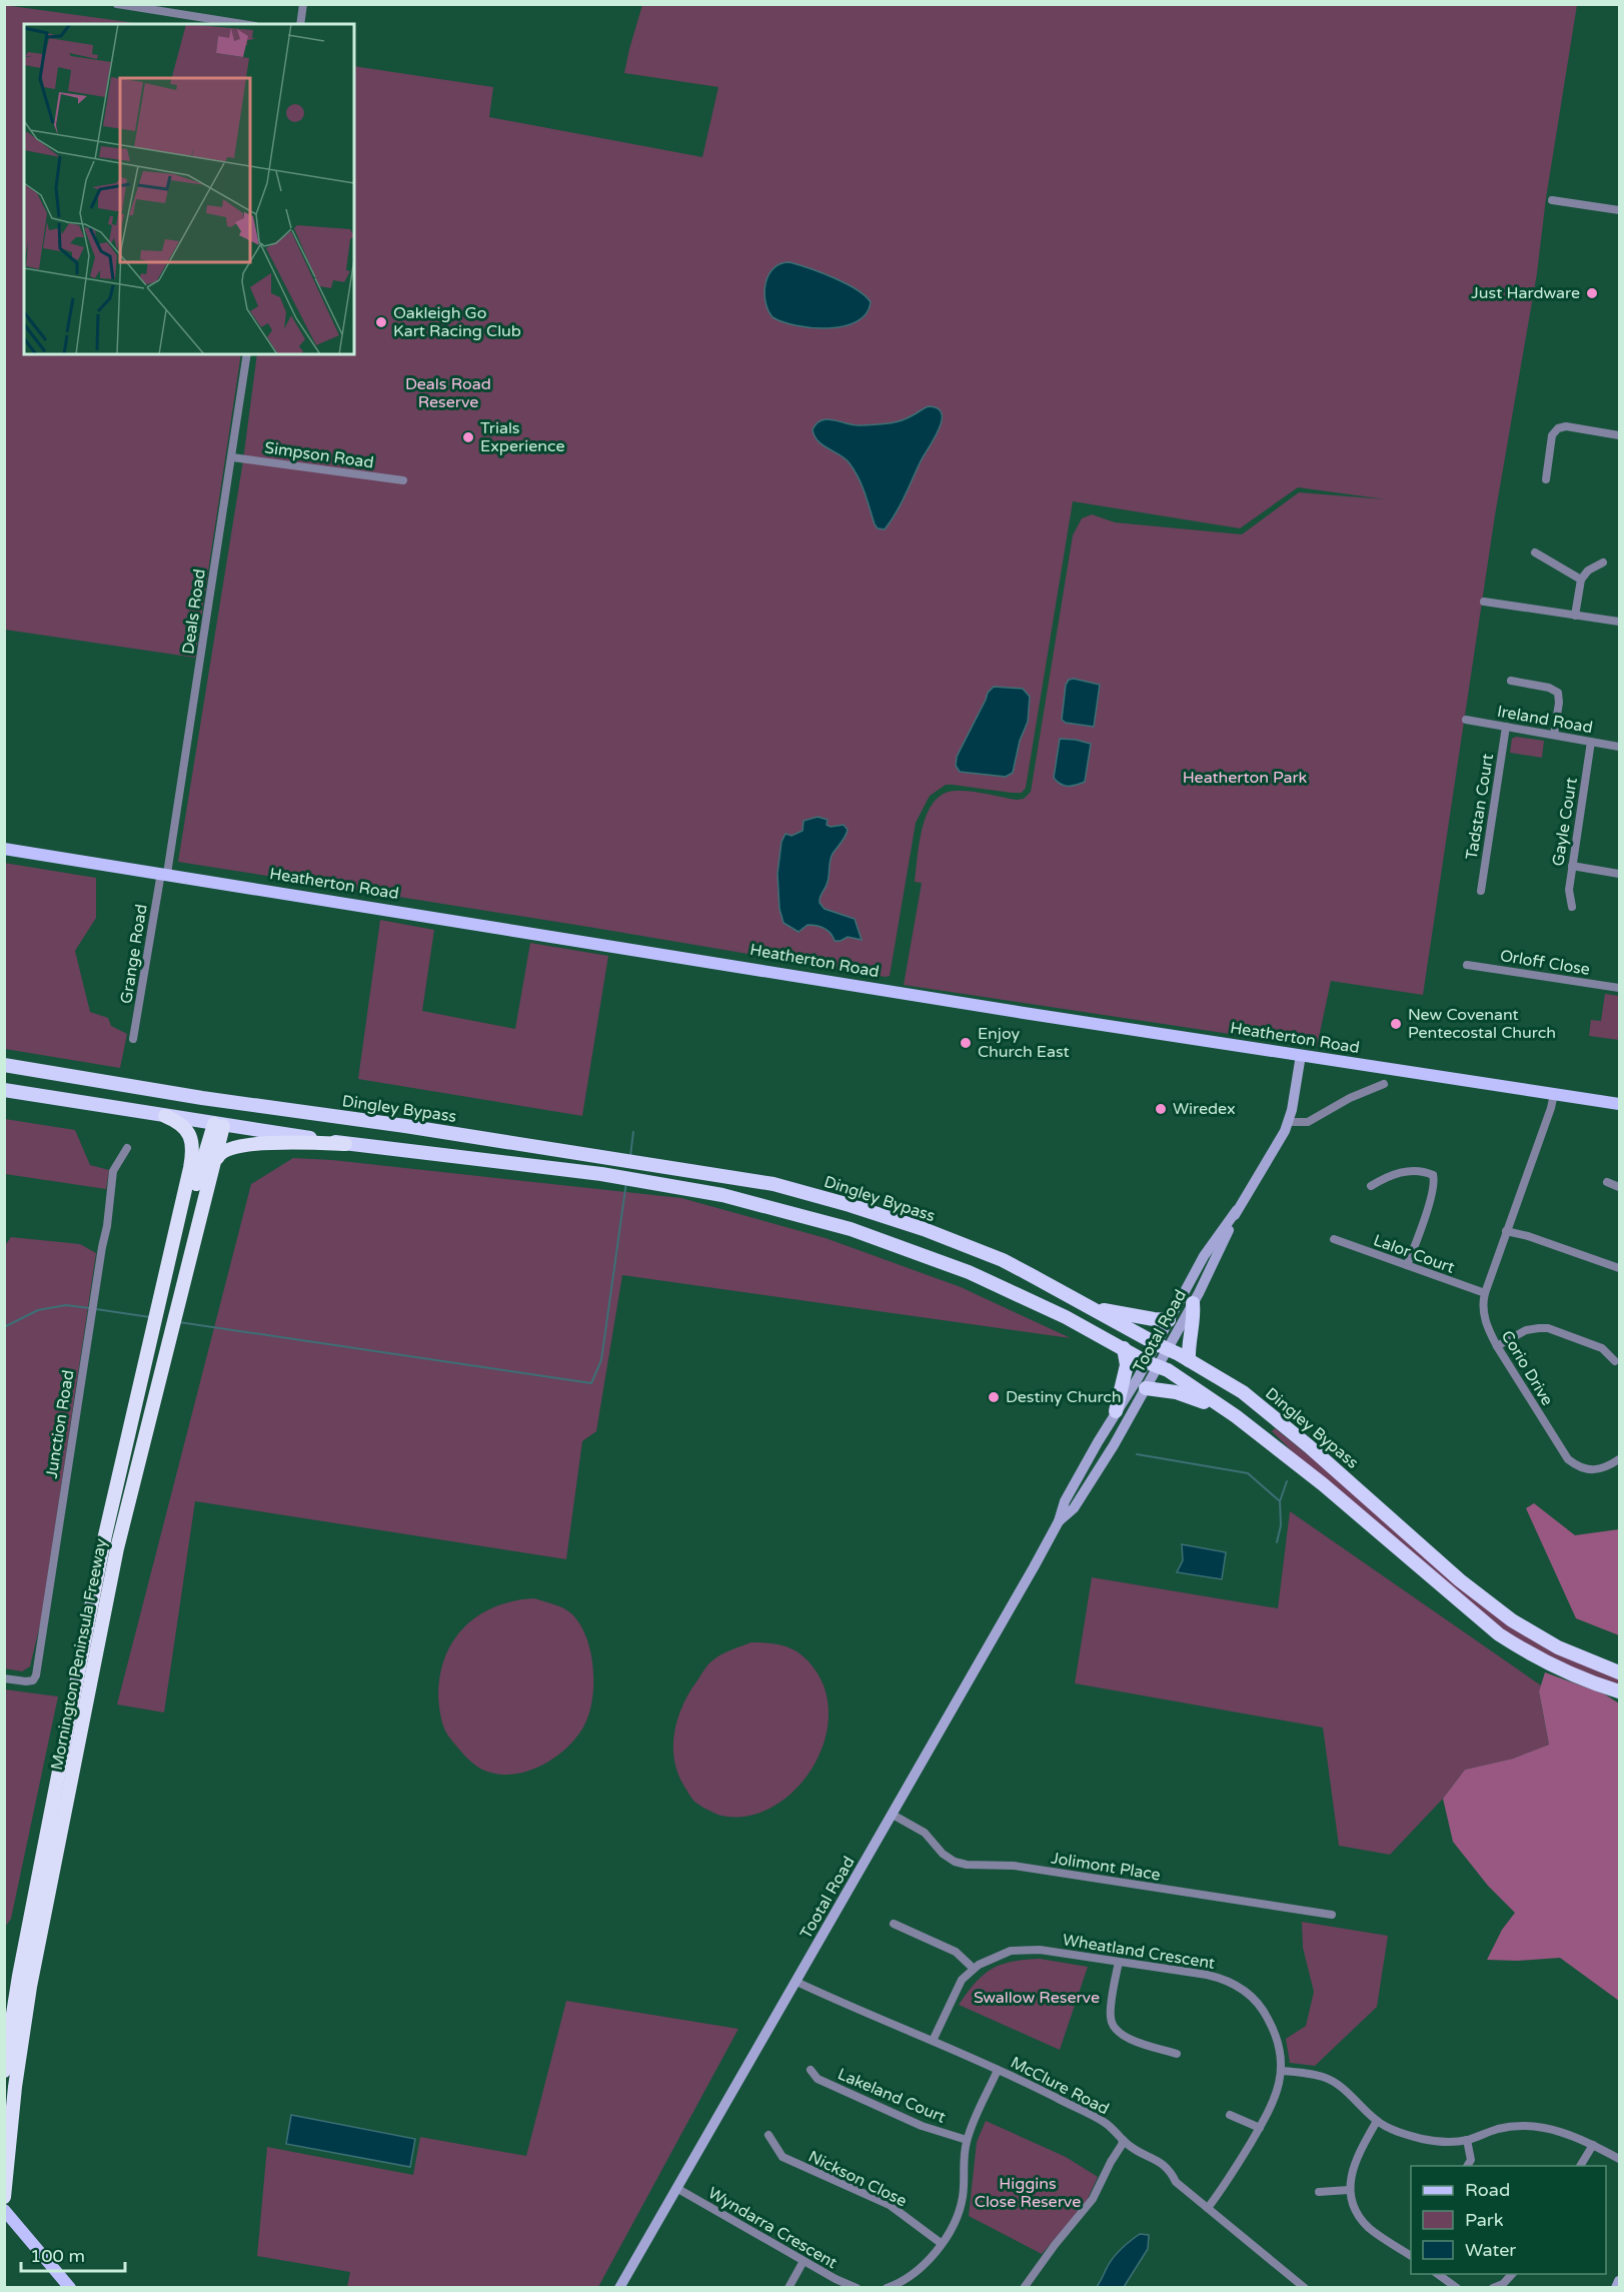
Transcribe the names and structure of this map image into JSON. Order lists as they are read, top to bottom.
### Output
{
  "streets": {
    "highway": ["Dingley Bypass", "Mornington Peninsula Freeway"],
    "main road": ["Heatherton Road", "Tootal Road"],
    "street": [
      "Simpson Road",
      "Deals Road",
      "Ireland Road",
      "Tadstan Court",
      "Gayle Court",
      "Grange Road",
      "Orloff Close",
      "Lalor Court",
      "Corio Drive",
      "Junction Road",
      "Jolimont Place",
      "Wheatland Crescent",
      "McClure Road",
      "Lakeland Court",
      "Nickson Close",
      "Wyndarra Crescent"
    ]
  },
  "crossings": [
    ["Simpson Road", "Deals Road"],
    ["Deals Road", "Heatherton Road"],
    ["Deals Road", "Grange Road"],
    ["Ireland Road", "Tadstan Court"],
    ["Ireland Road", "Gayle Court"],
    ["Heatherton Road", "Grange Road"],
    ["Heatherton Road", "Tootal Road"],
    ["Heatherton Road", "Corio Drive"],
    ["Dingley Bypass", "Tootal Road"],
    ["Lalor Court", "Corio Drive"],
    ["Tootal Road", "Jolimont Place"],
    ["Tootal Road", "McClure Road"],
    ["Tootal Road", "Wyndarra Crescent"],
    ["Wheatland Crescent", "McClure Road"]
  ],
  "parks": [
    "Deals Road Reserve",
    "Heatherton Park",
    "Swallow Reserve",
    "Higgins Close Reserve"
  ],
  "places": [
    "Just Hardware",
    "Oakleigh Go Kart Racing Club",
    "Trials Experience",
    "New Covenant Pentecostal Church",
    "Enjoy Church East",
    "Wiredex",
    "Destiny Church"
  ],
  "legend": ["Road", "Park", "Water"],
  "scale_bar": "100 m"
}
